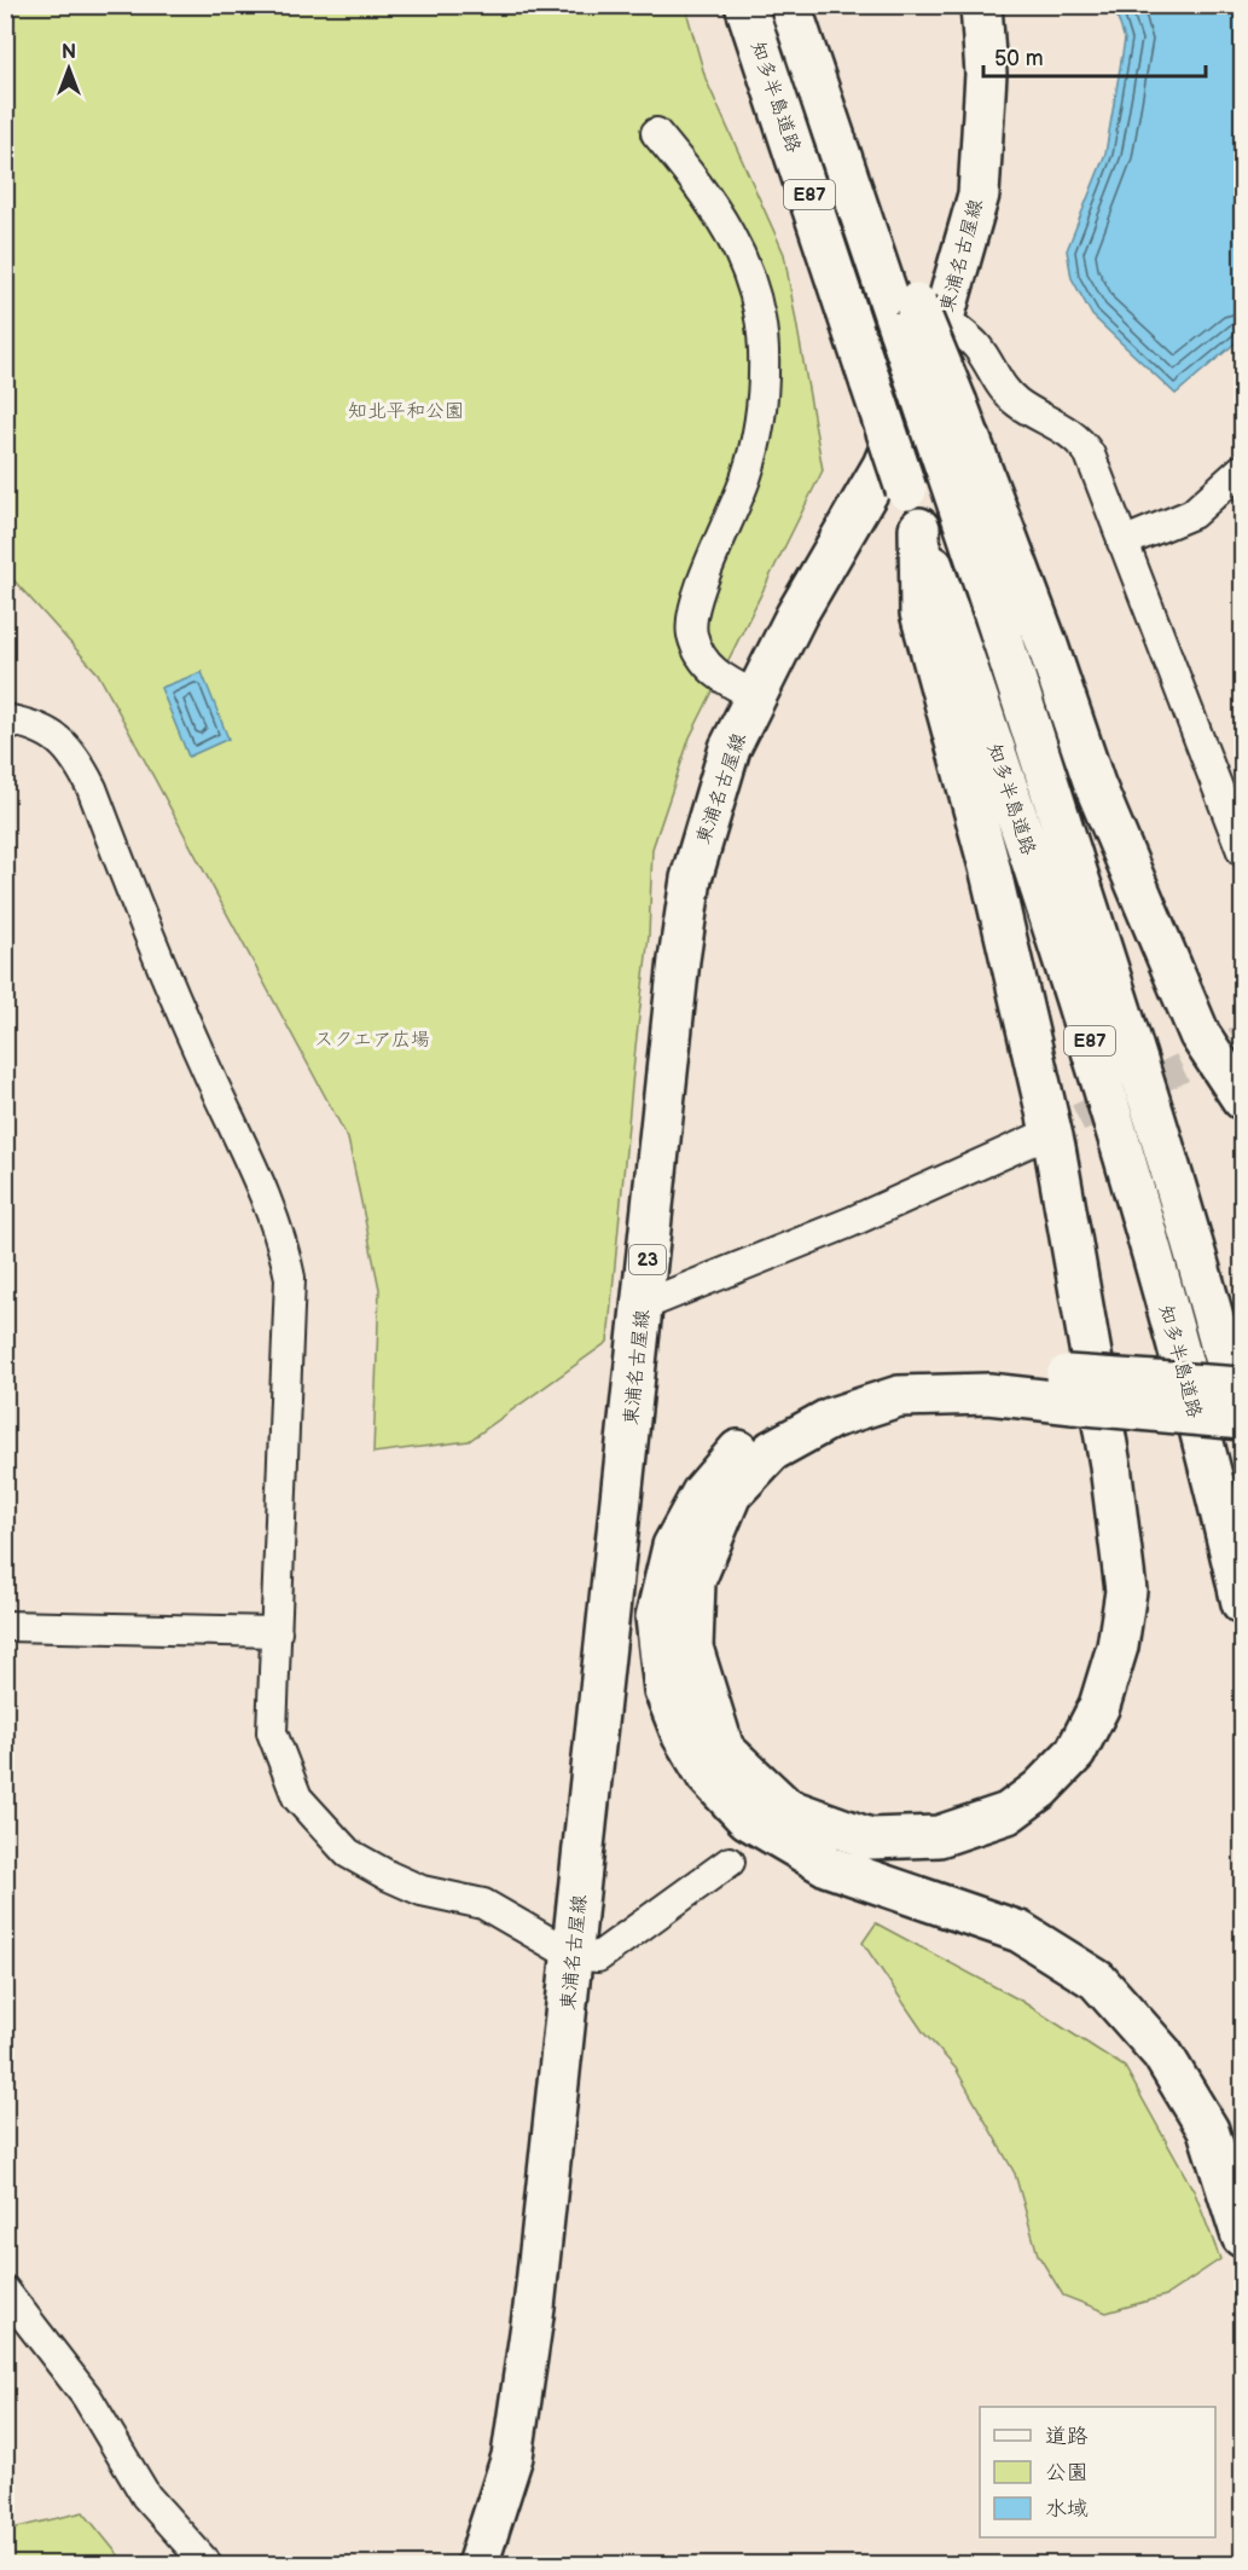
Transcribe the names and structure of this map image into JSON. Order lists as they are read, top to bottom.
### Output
{
  "streets": {
    "main road": [
      "知多半島道路",
      "E87",
      "東浦名古屋線",
      "23"
    ]
  },
  "crossings": [
    ["知多半島道路", "東浦名古屋線"]
  ],
  "parks": ["知北平和公園", "スクエア広場"],
  "legend": ["道路", "公園", "水域"],
  "scale_bar": "50 m",
  "north": "top"
}
